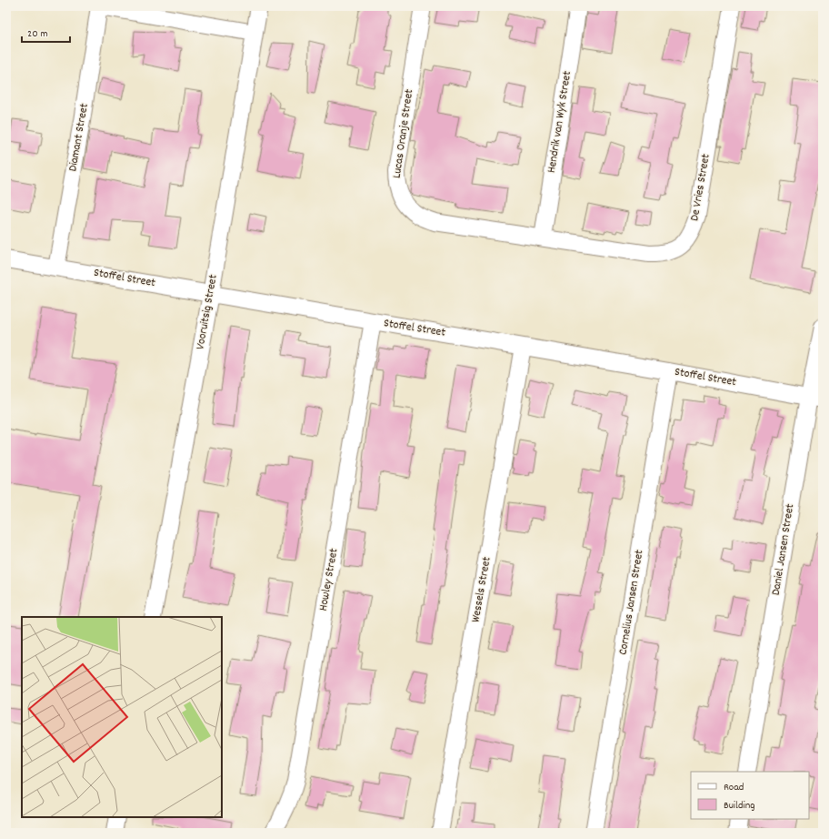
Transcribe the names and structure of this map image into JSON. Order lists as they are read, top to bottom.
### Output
{
  "streets": {
    "street": [
      "Hendrik van Wyk Street",
      "Lucas Oranje Street",
      "Diamant Street",
      "De Vries Street",
      "Stoffel Street",
      "Vooruitsig Street",
      "Daniel Jansen Street",
      "Howley Street",
      "Wessels Street",
      "Cornelius Jansen Street"
    ]
  },
  "crossings": [
    ["Hendrik van Wyk Street", "Lucas Oranje Street"],
    ["Hendrik van Wyk Street", "De Vries Street"],
    ["Lucas Oranje Street", "De Vries Street"],
    ["Diamant Street", "Stoffel Street"],
    ["Stoffel Street", "Vooruitsig Street"],
    ["Stoffel Street", "Daniel Jansen Street"],
    ["Stoffel Street", "Howley Street"],
    ["Stoffel Street", "Wessels Street"],
    ["Stoffel Street", "Cornelius Jansen Street"]
  ],
  "legend": ["Road", "Building"],
  "scale_bar": "20 m"
}
